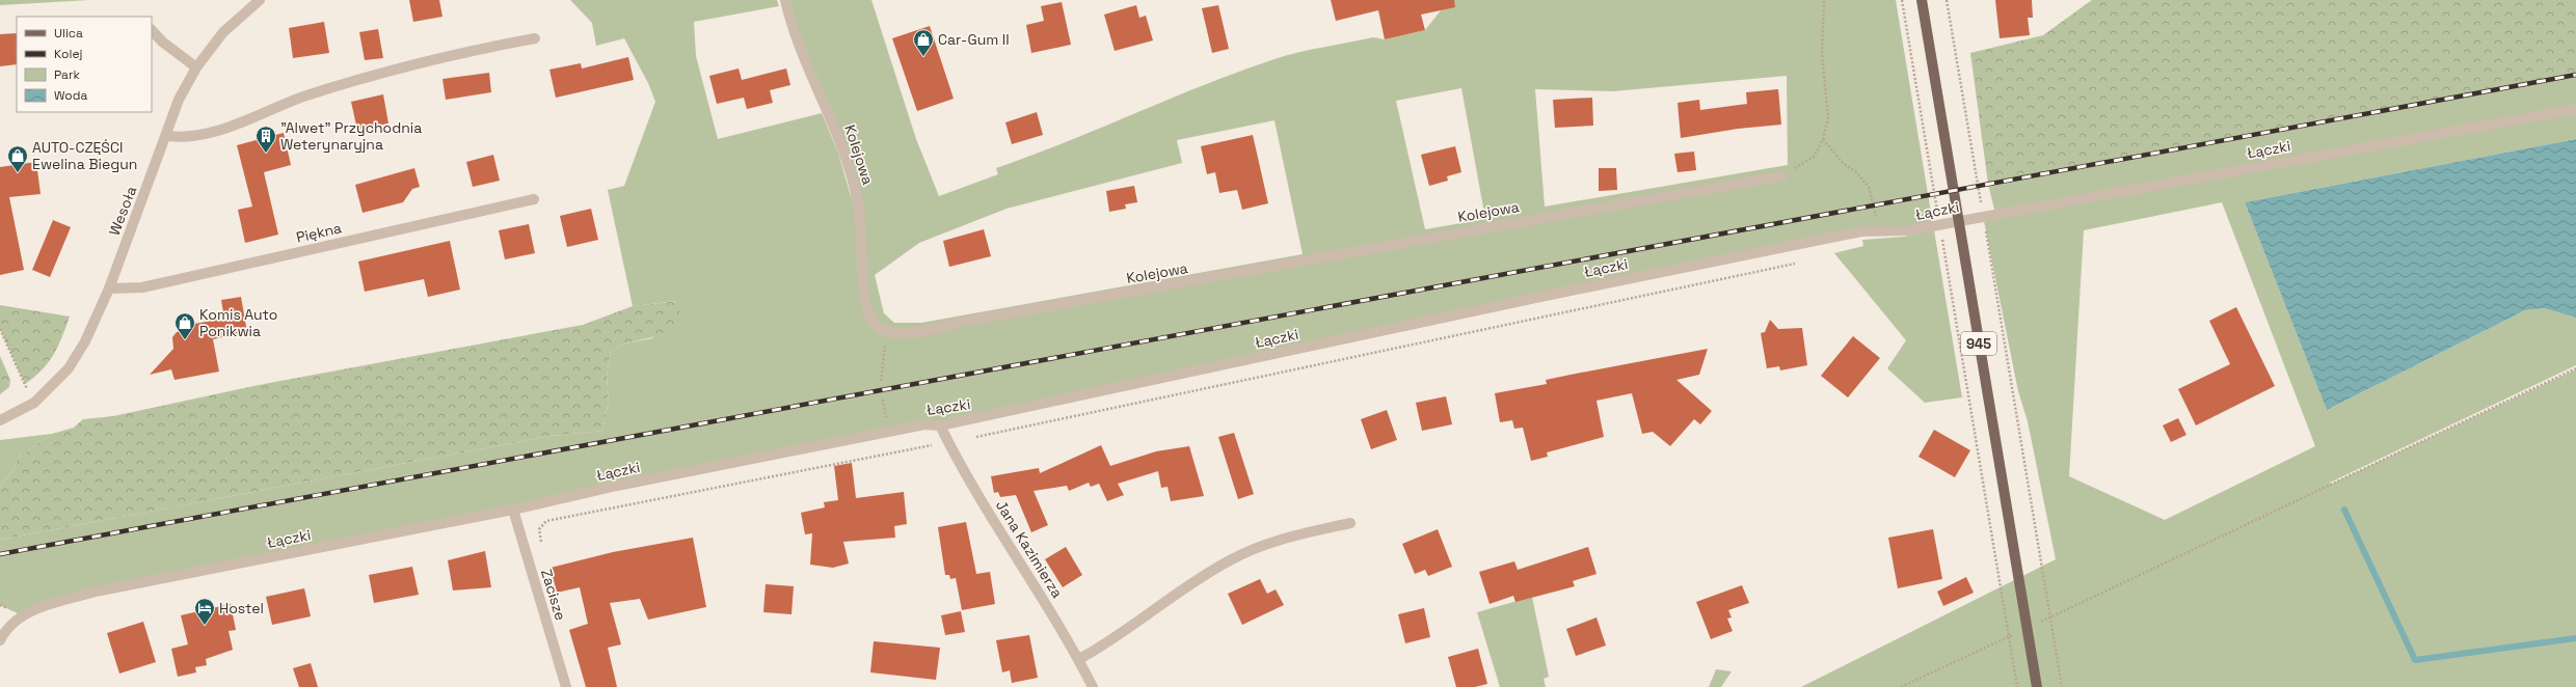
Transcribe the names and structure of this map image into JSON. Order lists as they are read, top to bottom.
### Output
{
  "streets": {
    "main road": ["945"],
    "street": [
      "Łączki",
      "Kolejowa",
      "Wesoła",
      "Piękna",
      "Jana Kazimierza",
      "Zacisze"
    ]
  },
  "crossings": [
    ["Łączki", "Jana Kazimierza"],
    ["Łączki", "Zacisze"],
    ["Wesoła", "Piękna"]
  ],
  "places": {
    "shop": ["Car-Gum II", "AUTO-CZĘŚCI Ewelina Biegun", "Komis Auto Ponikwia"],
    "building": ["\"Alwet\" Przychodnia Weterynaryjna"],
    "hotel": ["Hostel"]
  },
  "legend": [
    "Ulica",
    "Kolej",
    "Park",
    "Woda"
  ]
}
